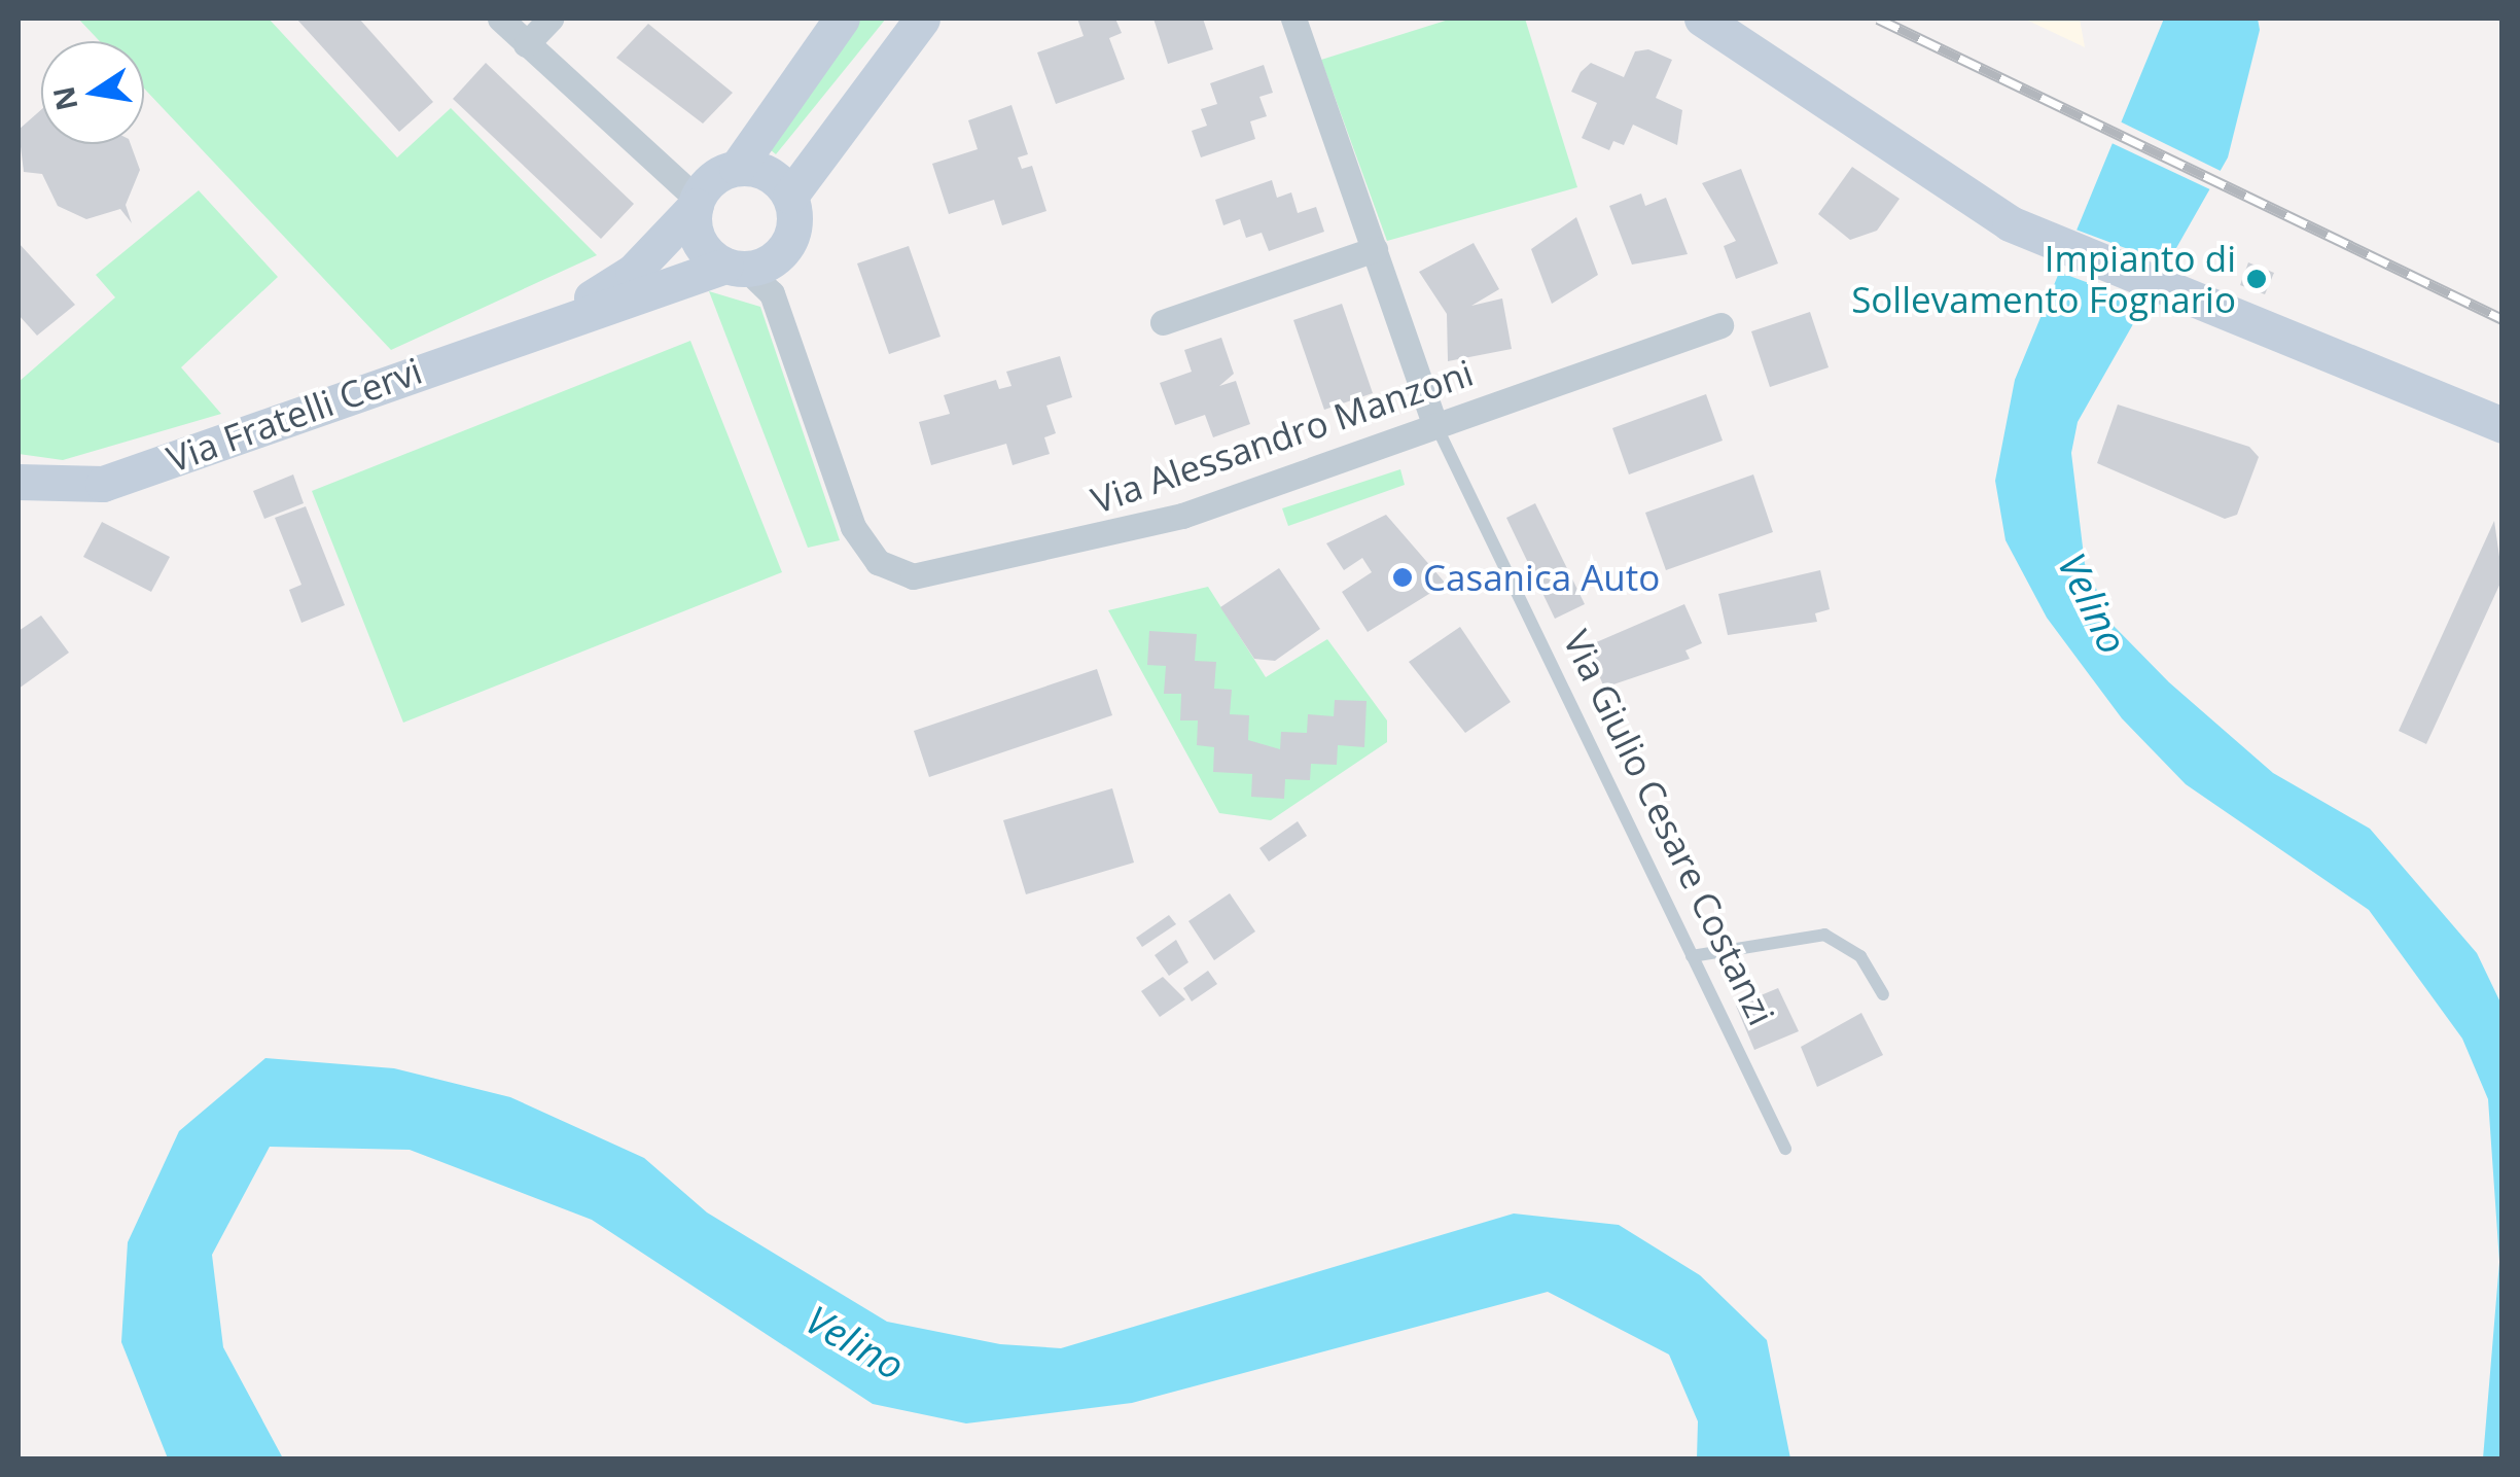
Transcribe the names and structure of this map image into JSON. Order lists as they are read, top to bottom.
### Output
{
  "streets": {
    "street": ["Via Fratelli Cervi", "Via Alessandro Manzoni", "Via Giulio Cesare Costanzi"]
  },
  "crossings": [
    ["Via Fratelli Cervi", "Via Alessandro Manzoni"],
    ["Via Alessandro Manzoni", "Via Giulio Cesare Costanzi"]
  ],
  "water": ["Velino"],
  "places": ["Impianto di Sollevamento Fognario", "Casanica Auto"],
  "north": "left"
}
